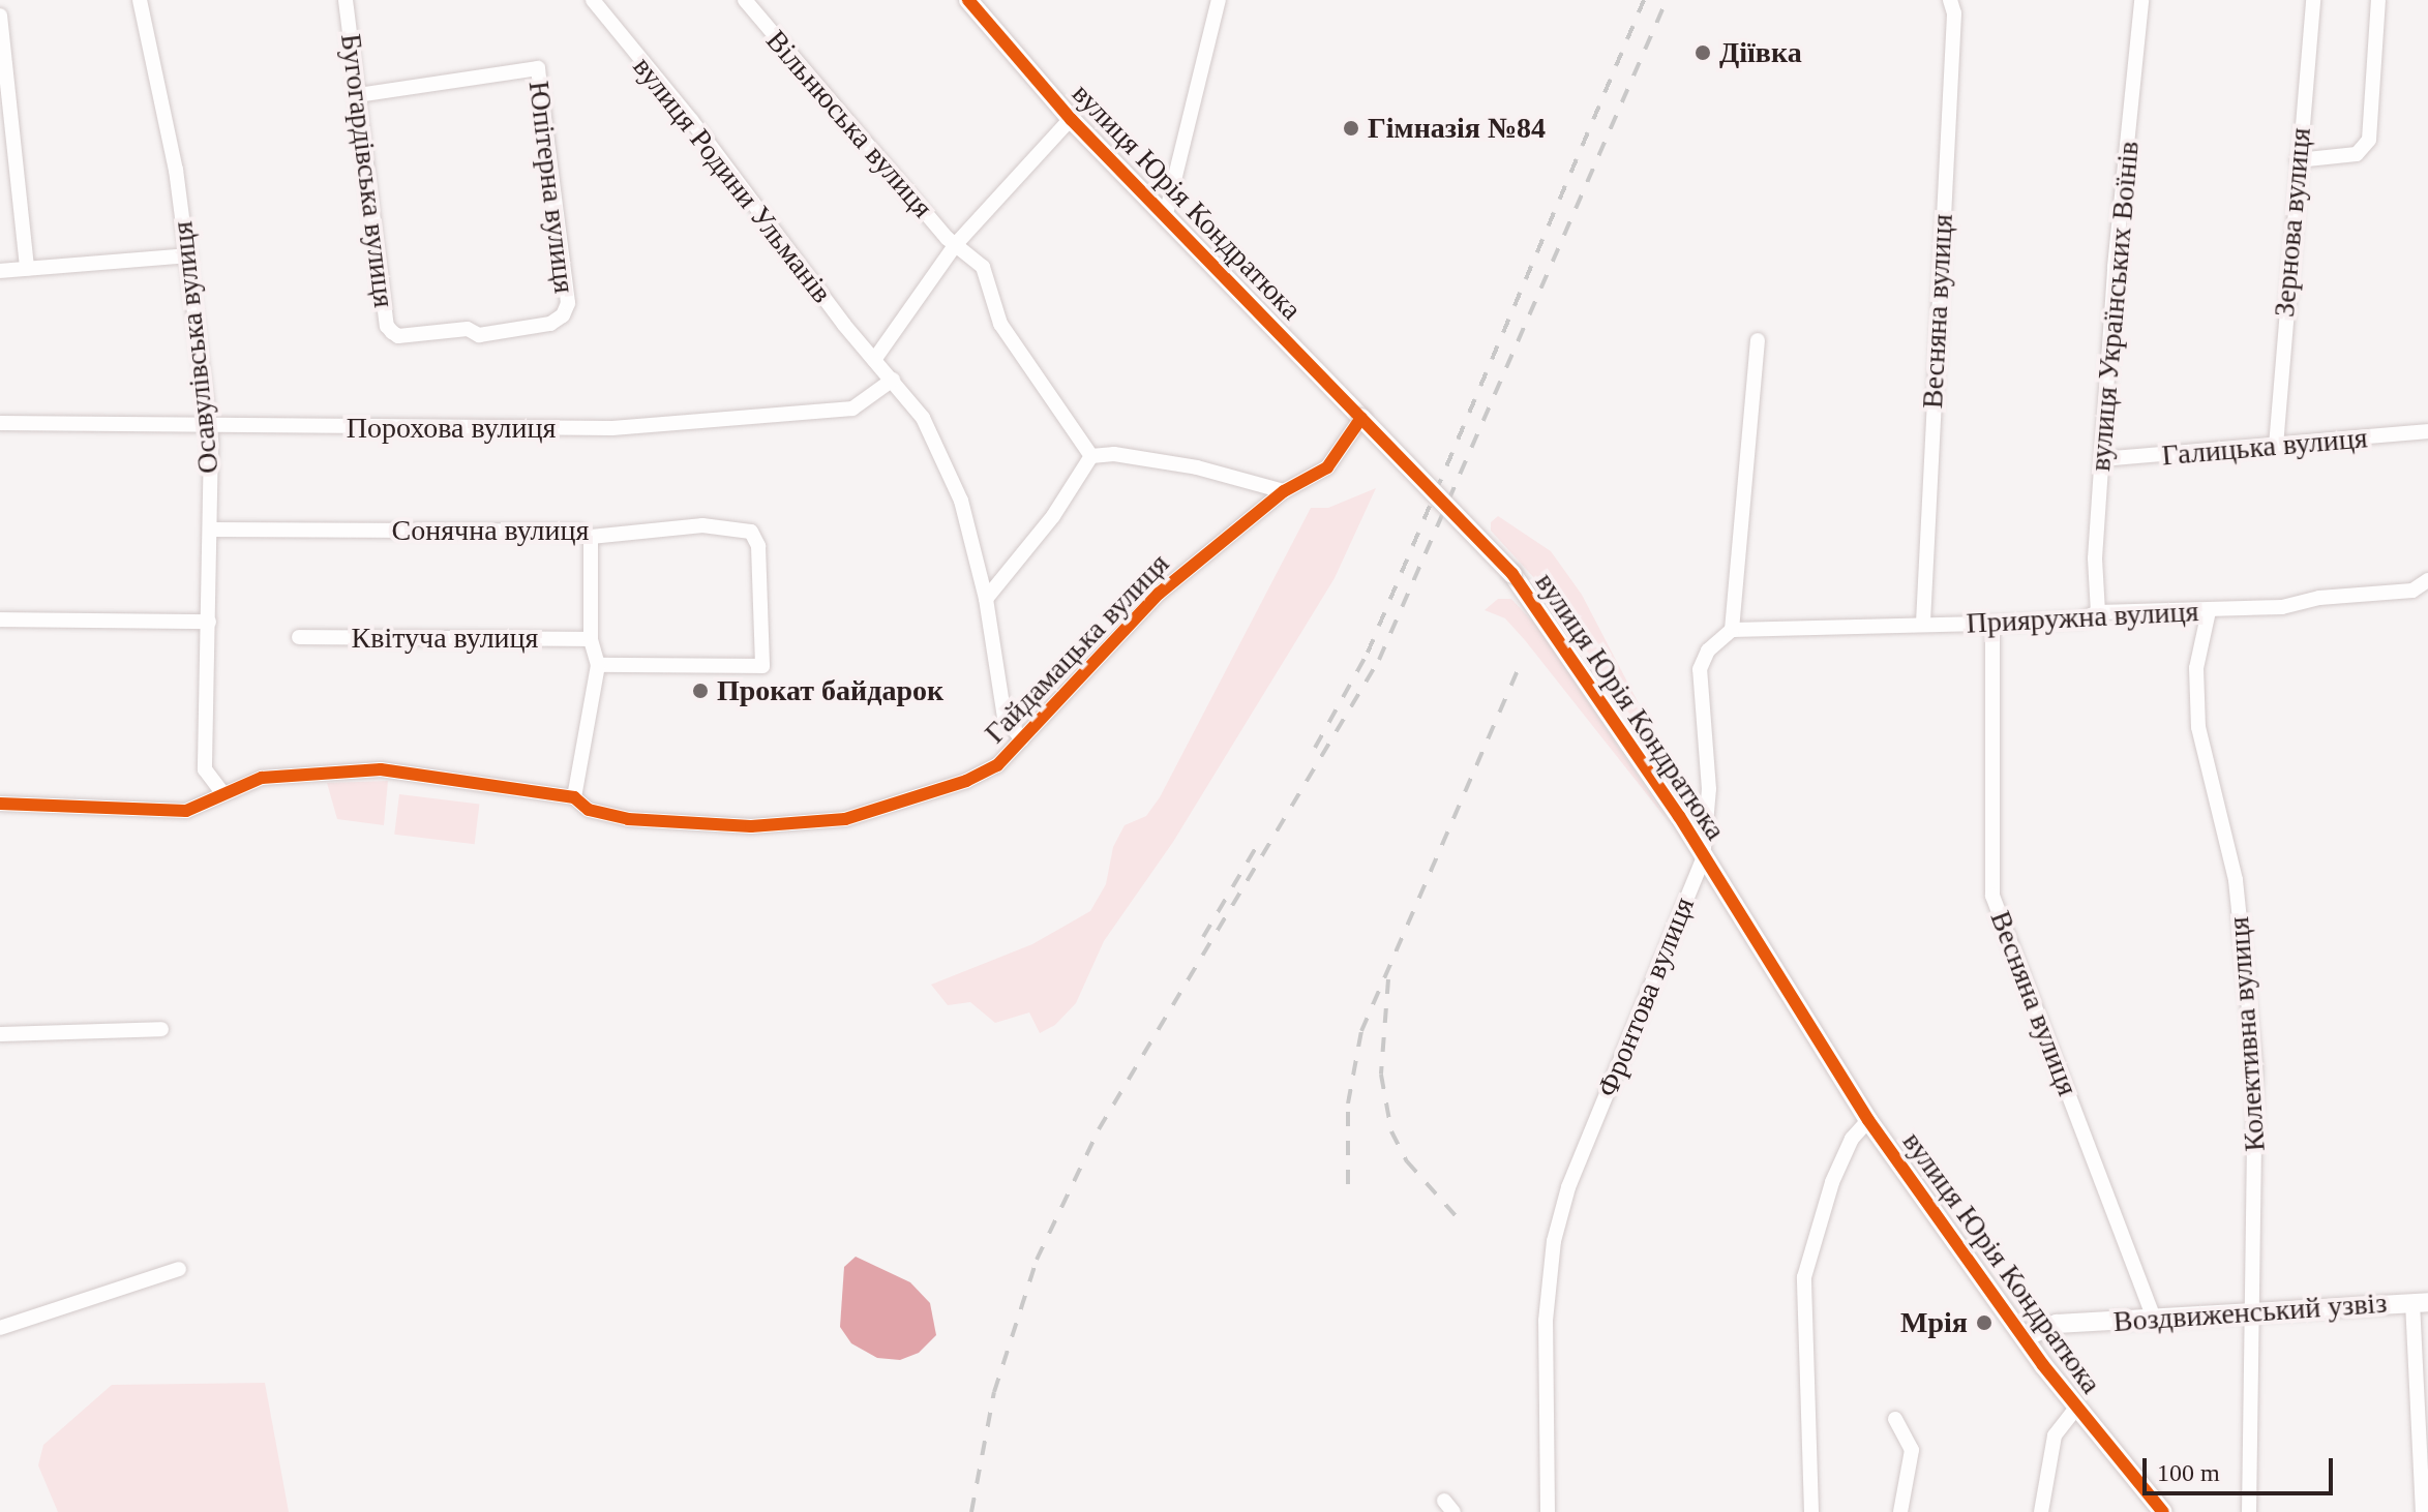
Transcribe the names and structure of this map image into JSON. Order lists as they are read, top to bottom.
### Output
{
  "streets": {
    "street": [
      "Вільнюська вулиця",
      "Бугогардівська вулиця",
      "вулиця Родини Ульманів",
      "Юпітерна вулиця",
      "вулиця Юрія Кондратюка",
      "Зернова вулиця",
      "вулиця Українських Воїнів",
      "Весняна вулиця",
      "Осавулівська вулиця",
      "Порохова вулиця",
      "Галицька вулиця",
      "Сонячна вулиця",
      "Прияружна вулиця",
      "Квітуча вулиця",
      "Гайдамацька вулиця",
      "Фронтова вулиця",
      "Колективна вулиця",
      "Воздвиженський узвіз"
    ]
  },
  "crossings": [
    ["Бугогардівська вулиця", "Юпітерна вулиця"],
    ["вулиця Родини Ульманів", "Порохова вулиця"],
    ["вулиця Родини Ульманів", "Гайдамацька вулиця"],
    ["вулиця Юрія Кондратюка", "Гайдамацька вулиця"],
    ["вулиця Юрія Кондратюка", "Фронтова вулиця"],
    ["вулиця Юрія Кондратюка", "Воздвиженський узвіз"],
    ["Зернова вулиця", "Галицька вулиця"],
    ["вулиця Українських Воїнів", "Галицька вулиця"],
    ["вулиця Українських Воїнів", "Прияружна вулиця"],
    ["Весняна вулиця", "Прияружна вулиця"],
    ["Весняна вулиця", "Воздвиженський узвіз"],
    ["Осавулівська вулиця", "Порохова вулиця"],
    ["Осавулівська вулиця", "Сонячна вулиця"],
    ["Осавулівська вулиця", "Гайдамацька вулиця"],
    ["Прияружна вулиця", "Фронтова вулиця"],
    ["Прияружна вулиця", "Колективна вулиця"],
    ["Колективна вулиця", "Воздвиженський узвіз"]
  ],
  "places": [
    "Діївка",
    "Гімназія №84",
    "Прокат байдарок",
    "Мрія"
  ],
  "scale_bar": "100 m"
}
